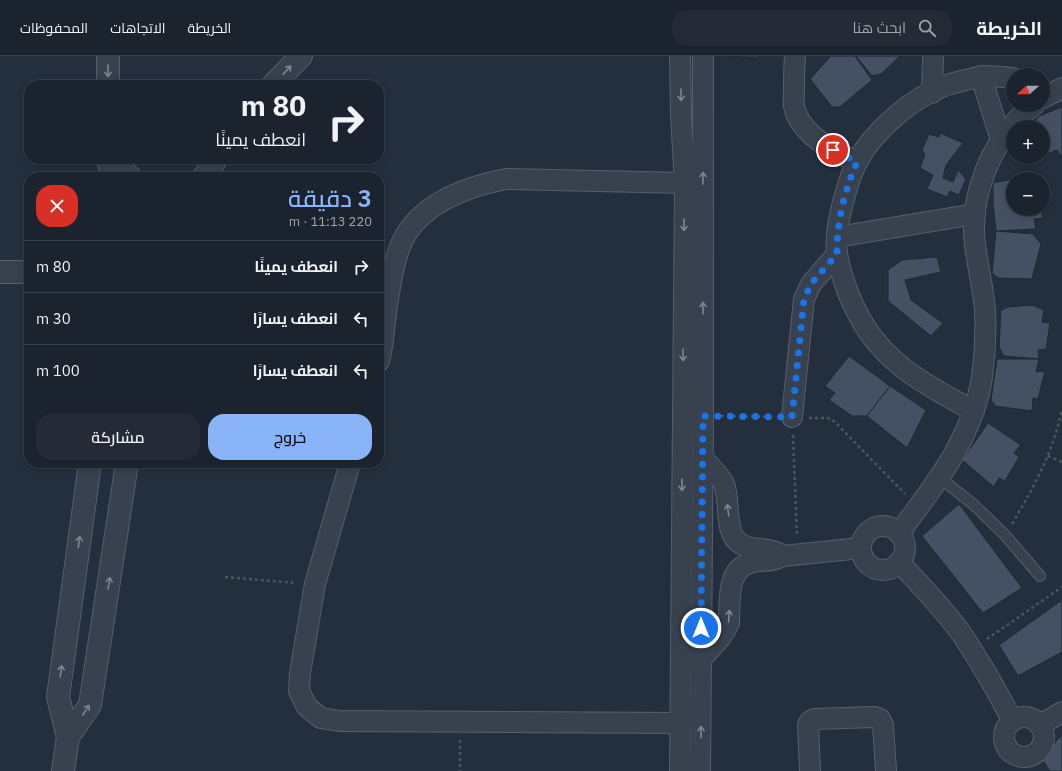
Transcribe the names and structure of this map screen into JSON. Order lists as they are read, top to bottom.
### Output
{
  "north": "left",
  "page": {
    "header": "الخريطة",
    "search": "ابحث هنا",
    "nav": ["الخريطة", "الاتجاهات", "المحفوظات"],
    "map_buttons": ["+", "−"],
    "turn": ["80 m", "انعطف يمينًا"],
    "heading": ["3 دقيقة", "220 m · 11:13"],
    "list": [
      {
        "name": "انعطف يمينًا",
        "value": "80 m"
      },
      {
        "name": "انعطف يسارًا",
        "value": "30 m"
      },
      {
        "name": "انعطف يسارًا",
        "value": "100 m"
      }
    ],
    "buttons": ["خروج", "مشاركة"]
  }
}
